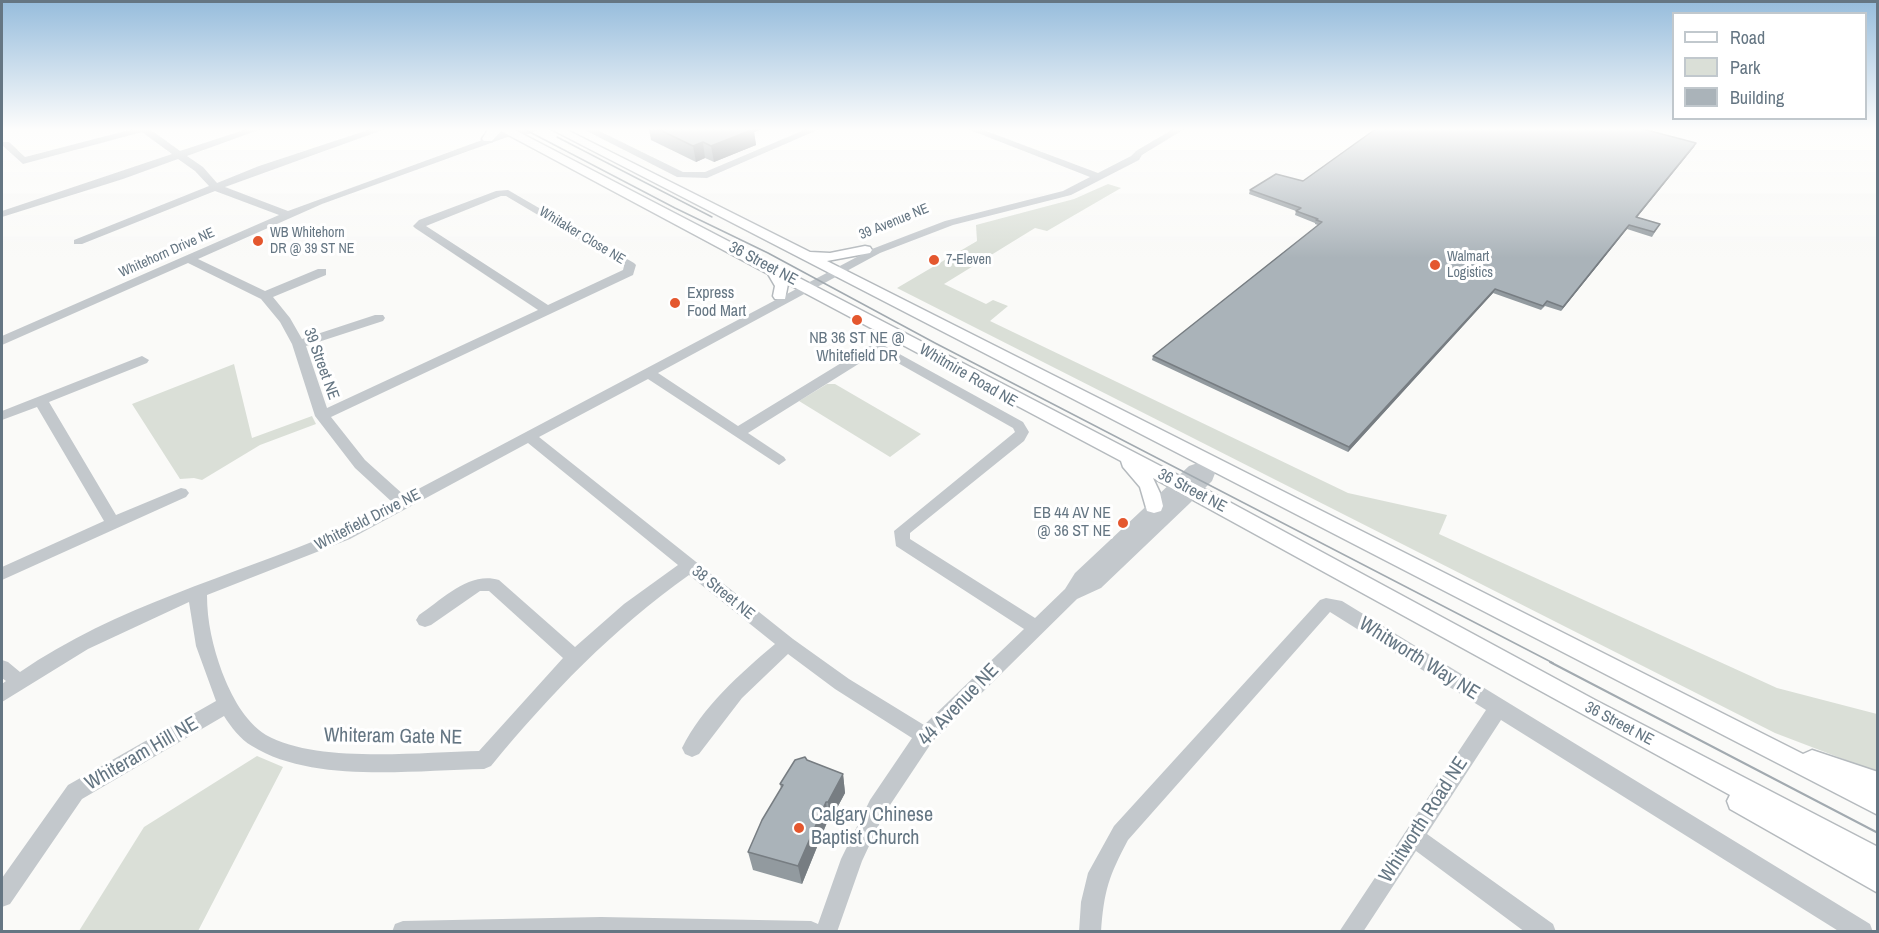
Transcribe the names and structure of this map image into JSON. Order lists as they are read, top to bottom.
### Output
{
  "streets": {
    "main road": ["36 Street NE"],
    "street": [
      "39 Avenue NE",
      "Whitaker Close NE",
      "Whitehorn Drive NE",
      "39 Street NE",
      "Whitmire Road NE",
      "Whitefield Drive NE",
      "38 Street NE",
      "Whitworth Way NE",
      "44 Avenue NE",
      "Whiteram Gate NE",
      "Whiteram Hill NE",
      "Whitworth Road NE"
    ]
  },
  "crossings": [
    ["39 Avenue NE", "36 Street NE"],
    ["39 Avenue NE", "Whitefield Drive NE"],
    ["Whitaker Close NE", "39 Street NE"],
    ["Whitehorn Drive NE", "39 Street NE"],
    ["36 Street NE", "Whitefield Drive NE"],
    ["36 Street NE", "44 Avenue NE"],
    ["39 Street NE", "Whitefield Drive NE"],
    ["Whitmire Road NE", "44 Avenue NE"],
    ["Whitefield Drive NE", "38 Street NE"],
    ["Whitefield Drive NE", "Whiteram Gate NE"],
    ["38 Street NE", "44 Avenue NE"],
    ["38 Street NE", "Whiteram Gate NE"],
    ["Whitworth Way NE", "Whitworth Road NE"],
    ["Whiteram Gate NE", "Whiteram Hill NE"]
  ],
  "places": [
    "WB Whitehorn DR @ 39 ST NE",
    "7-Eleven",
    "Walmart Logistics",
    "Express Food Mart",
    "NB 36 ST NE @ Whitefield DR",
    "EB 44 AV NE @ 36 ST NE",
    "Calgary Chinese Baptist Church"
  ],
  "legend": ["Road", "Park", "Building"]
}
